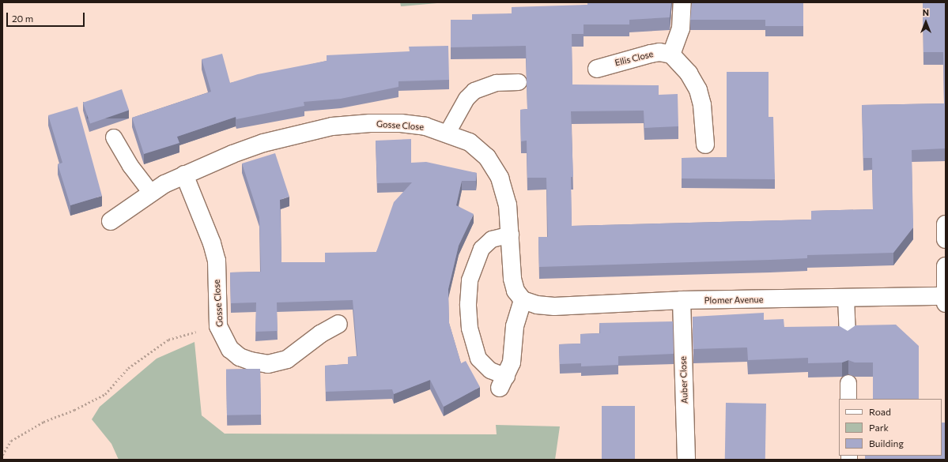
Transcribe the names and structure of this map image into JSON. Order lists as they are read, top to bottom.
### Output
{
  "streets": {
    "street": [
      "Ellis Close",
      "Gosse Close",
      "Plomer Avenue",
      "Auber Close"
    ]
  },
  "crossings": [
    ["Gosse Close", "Plomer Avenue"],
    ["Plomer Avenue", "Auber Close"]
  ],
  "legend": ["Road", "Park", "Building"],
  "scale_bar": "20 m",
  "north": "top"
}
